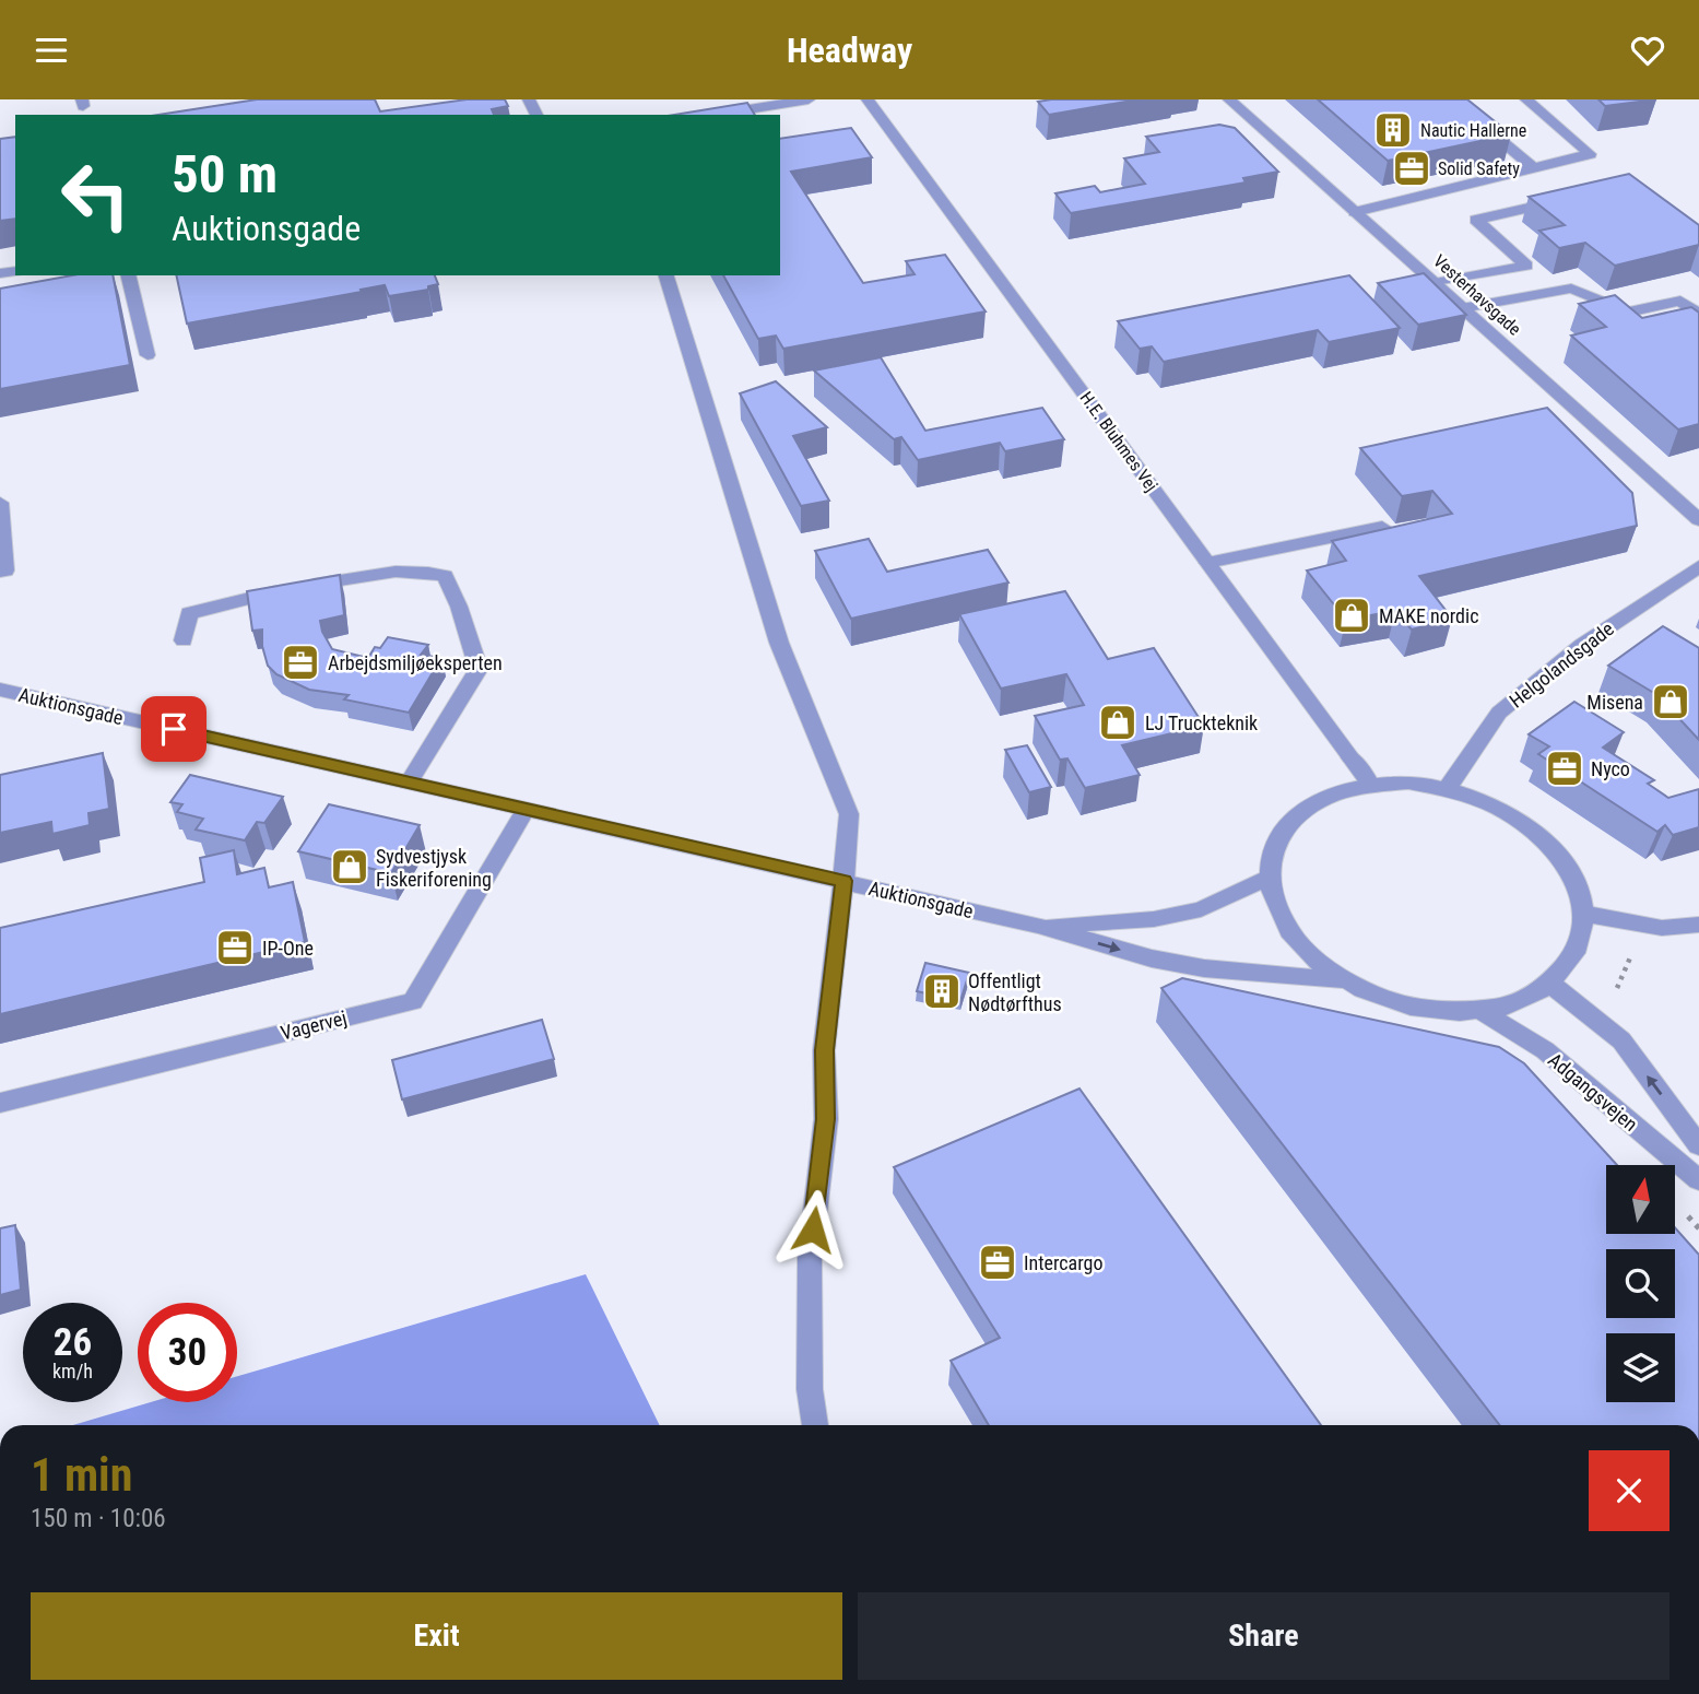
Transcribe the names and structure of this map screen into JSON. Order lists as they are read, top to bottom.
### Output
{
  "streets": {
    "street": [
      "Vesterhavsgade",
      "H.E. Bluhmes Vej",
      "Helgolandsgade",
      "Auktionsgade",
      "Vagervej",
      "Adgangsvejen"
    ]
  },
  "crossings": [
    ["H.E. Bluhmes Vej", "Helgolandsgade"],
    ["H.E. Bluhmes Vej", "Auktionsgade"],
    ["H.E. Bluhmes Vej", "Adgangsvejen"],
    ["Helgolandsgade", "Auktionsgade"],
    ["Helgolandsgade", "Adgangsvejen"],
    ["Auktionsgade", "Vagervej"],
    ["Auktionsgade", "Adgangsvejen"]
  ],
  "places": {
    "building": ["Nautic Hallerne", "Offentligt Nødtørfthus"],
    "office": [
      "Solid Safety",
      "Arbejdsmiljøeksperten",
      "Nyco",
      "IP-One",
      "Intercargo"
    ],
    "shop": [
      "MAKE nordic",
      "Misena",
      "LJ Truckteknik",
      "Sydvestjysk Fiskeriforening"
    ]
  },
  "north": "top",
  "page": {
    "header": "Headway",
    "turn": ["50 m", "Auktionsgade"],
    "speed": "26 km/h",
    "limit": "30",
    "heading": ["1 min", "150 m · 10:06"],
    "buttons": ["Exit", "Share"]
  }
}
